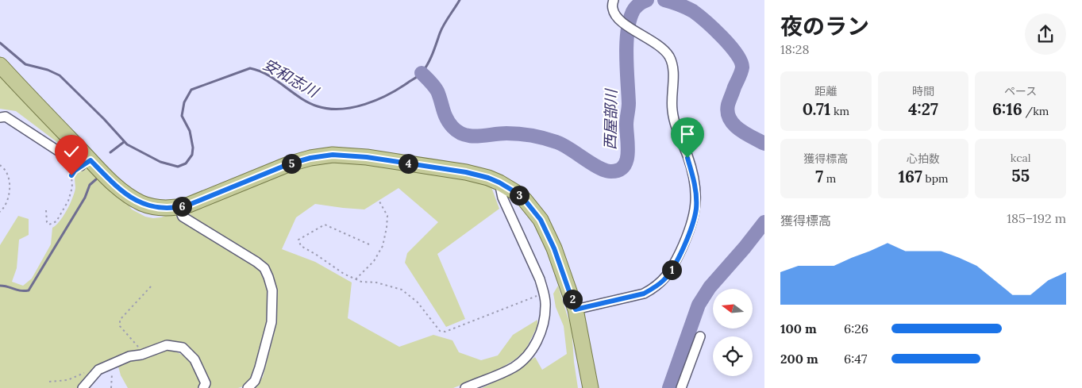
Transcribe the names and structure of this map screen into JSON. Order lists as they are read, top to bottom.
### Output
{
  "water": ["安和志川", "西屋部川"],
  "north": "left",
  "page": {
    "heading": ["夜のラン", "18:28"],
    "stats": [
      ["距離", "0.71 km"],
      ["時間", "4:27"],
      ["ペース", "6:16 /km"],
      ["獲得標高", "7 m"],
      ["心拍数", "167 bpm"],
      ["kcal", "55"]
    ],
    "pins": [
      "4",
      "5",
      "3",
      "6",
      "1",
      "2"
    ],
    "chart": ["獲得標高", "185–192 m"],
    "list": [
      {
        "name": "100 m",
        "note": "6:26"
      },
      {
        "name": "200 m",
        "note": "6:47"
      }
    ]
  }
}
